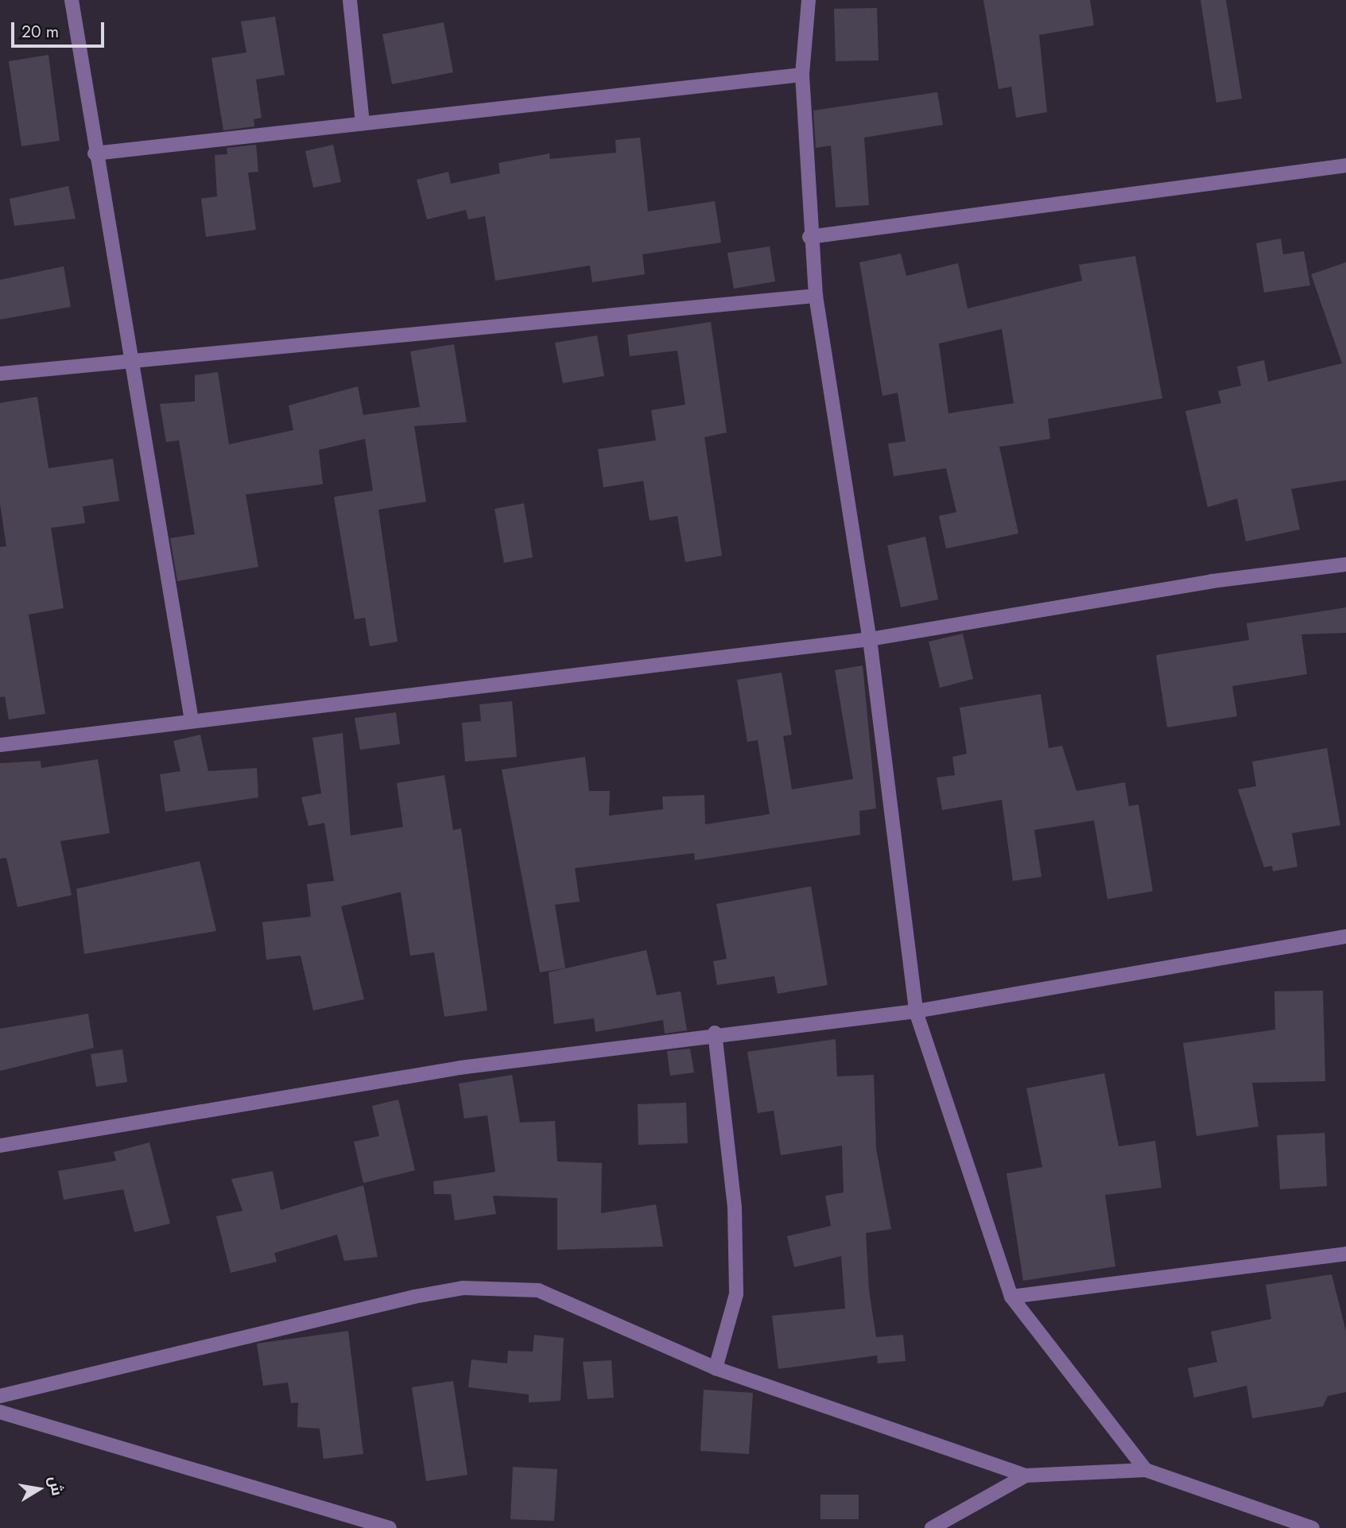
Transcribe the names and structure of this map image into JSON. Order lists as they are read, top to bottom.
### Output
{
  "scale_bar": "20 m",
  "north": "right"
}
